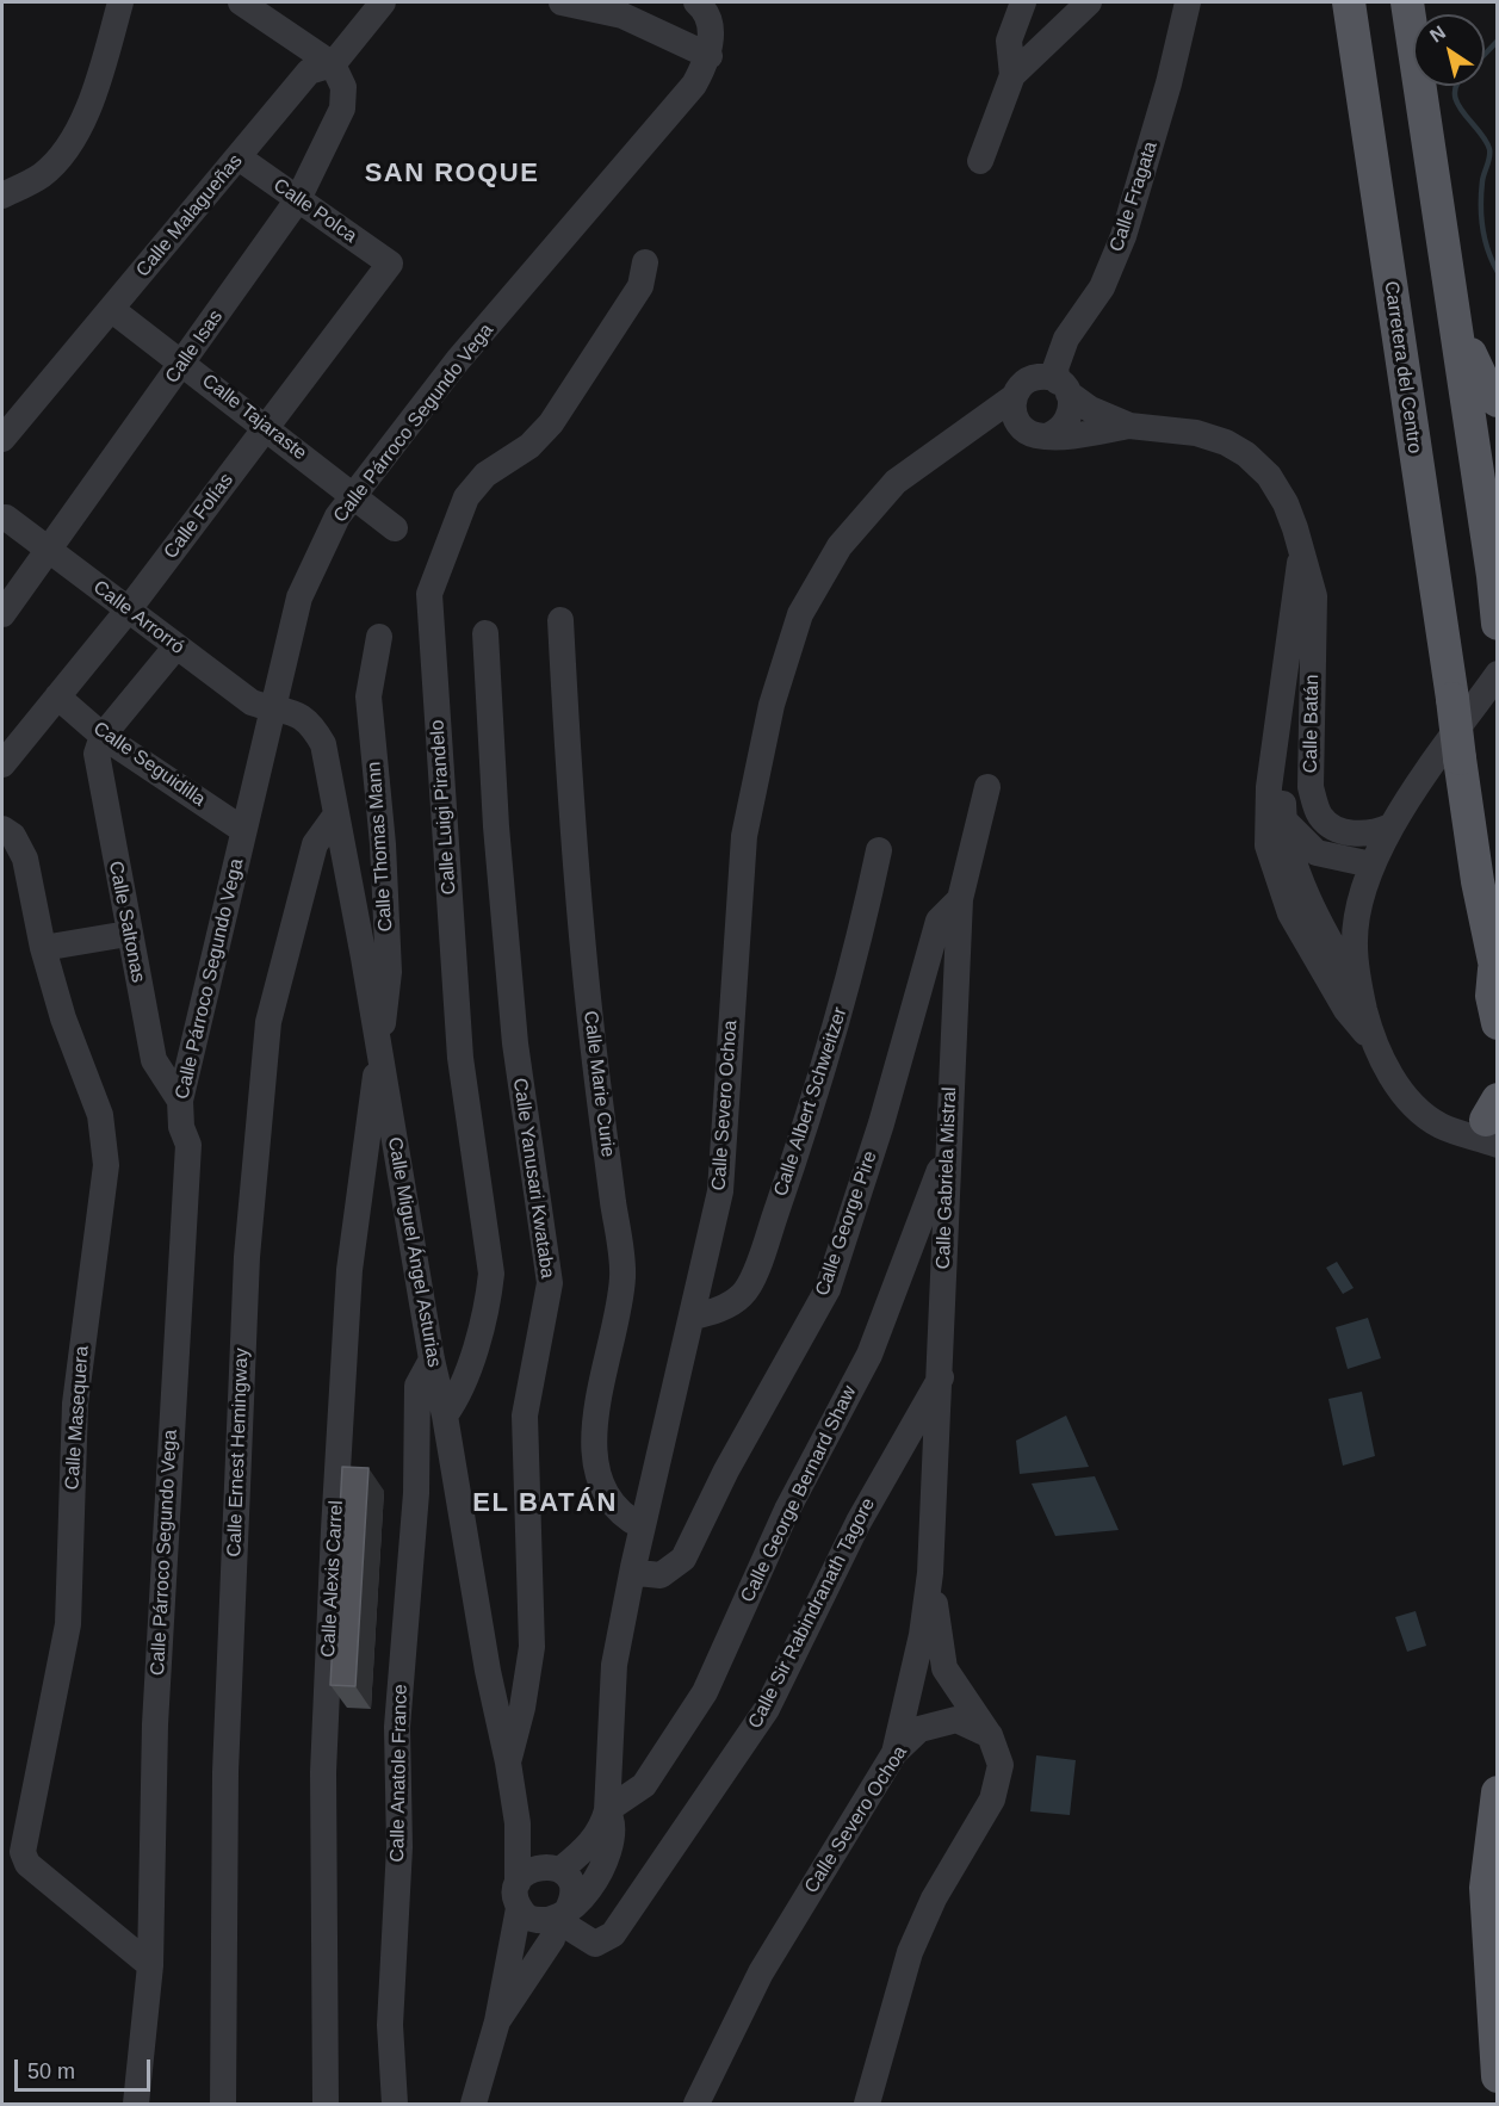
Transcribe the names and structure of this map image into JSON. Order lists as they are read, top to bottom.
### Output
{
  "streets": {
    "main road": ["Carretera del Centro"],
    "street": [
      "Calle Fragata",
      "Calle Polca",
      "Calle Malagueñas",
      "Calle Isas",
      "Calle Tajaraste",
      "Calle Párroco Segundo Vega",
      "Calle Folías",
      "Calle Arrorró",
      "Calle Batán",
      "Calle Seguidilla",
      "Calle Luigi Pirandelo",
      "Calle Thomas Mann",
      "Calle Saltonas",
      "Calle Marie Curie",
      "Calle Albert Schweitzer",
      "Calle Severo Ochoa",
      "Calle Yanusari Kwataba",
      "Calle Gabriela Mistral",
      "Calle George Pire",
      "Calle Miguel Ángel Asturias",
      "Calle Masequera",
      "Calle Ernest Hemingway",
      "Calle George Bernard Shaw",
      "Calle Alexis Carrel",
      "Calle Sir Rabindranath Tagore",
      "Calle Anatole France"
    ]
  },
  "crossings": [
    ["Calle Fragata", "Calle Batán"],
    ["Calle Fragata", "Calle Severo Ochoa"],
    ["Calle Polca", "Calle Malagueñas"],
    ["Calle Polca", "Calle Isas"],
    ["Calle Polca", "Calle Folías"],
    ["Calle Malagueñas", "Calle Isas"],
    ["Calle Malagueñas", "Calle Tajaraste"],
    ["Calle Isas", "Calle Tajaraste"],
    ["Calle Isas", "Calle Arrorró"],
    ["Calle Tajaraste", "Calle Párroco Segundo Vega"],
    ["Calle Tajaraste", "Calle Folías"],
    ["Calle Párroco Segundo Vega", "Calle Arrorró"],
    ["Calle Párroco Segundo Vega", "Calle Seguidilla"],
    ["Calle Párroco Segundo Vega", "Calle Saltonas"],
    ["Calle Párroco Segundo Vega", "Calle Miguel Ángel Asturias"],
    ["Calle Párroco Segundo Vega", "Calle Masequera"],
    ["Calle Folías", "Calle Arrorró"],
    ["Calle Folías", "Calle Seguidilla"],
    ["Calle Arrorró", "Calle Miguel Ángel Asturias"],
    ["Calle Batán", "Calle Severo Ochoa"],
    ["Calle Seguidilla", "Calle Saltonas"],
    ["Calle Luigi Pirandelo", "Calle Miguel Ángel Asturias"],
    ["Calle Thomas Mann", "Calle Miguel Ángel Asturias"],
    ["Calle Thomas Mann", "Calle Alexis Carrel"],
    ["Calle Marie Curie", "Calle Severo Ochoa"],
    ["Calle Albert Schweitzer", "Calle Severo Ochoa"],
    ["Calle Severo Ochoa", "Calle Gabriela Mistral"],
    ["Calle Severo Ochoa", "Calle George Pire"],
    ["Calle Severo Ochoa", "Calle George Bernard Shaw"],
    ["Calle Yanusari Kwataba", "Calle Miguel Ángel Asturias"],
    ["Calle Gabriela Mistral", "Calle George Pire"],
    ["Calle Gabriela Mistral", "Calle George Bernard Shaw"],
    ["Calle Gabriela Mistral", "Calle Sir Rabindranath Tagore"],
    ["Calle Miguel Ángel Asturias", "Calle Ernest Hemingway"],
    ["Calle Miguel Ángel Asturias", "Calle Alexis Carrel"],
    ["Calle Miguel Ángel Asturias", "Calle Sir Rabindranath Tagore"],
    ["Calle Miguel Ángel Asturias", "Calle Anatole France"]
  ],
  "districts": ["SAN ROQUE", "EL BATÁN"],
  "scale_bar": "50 m",
  "north": "top left"
}
